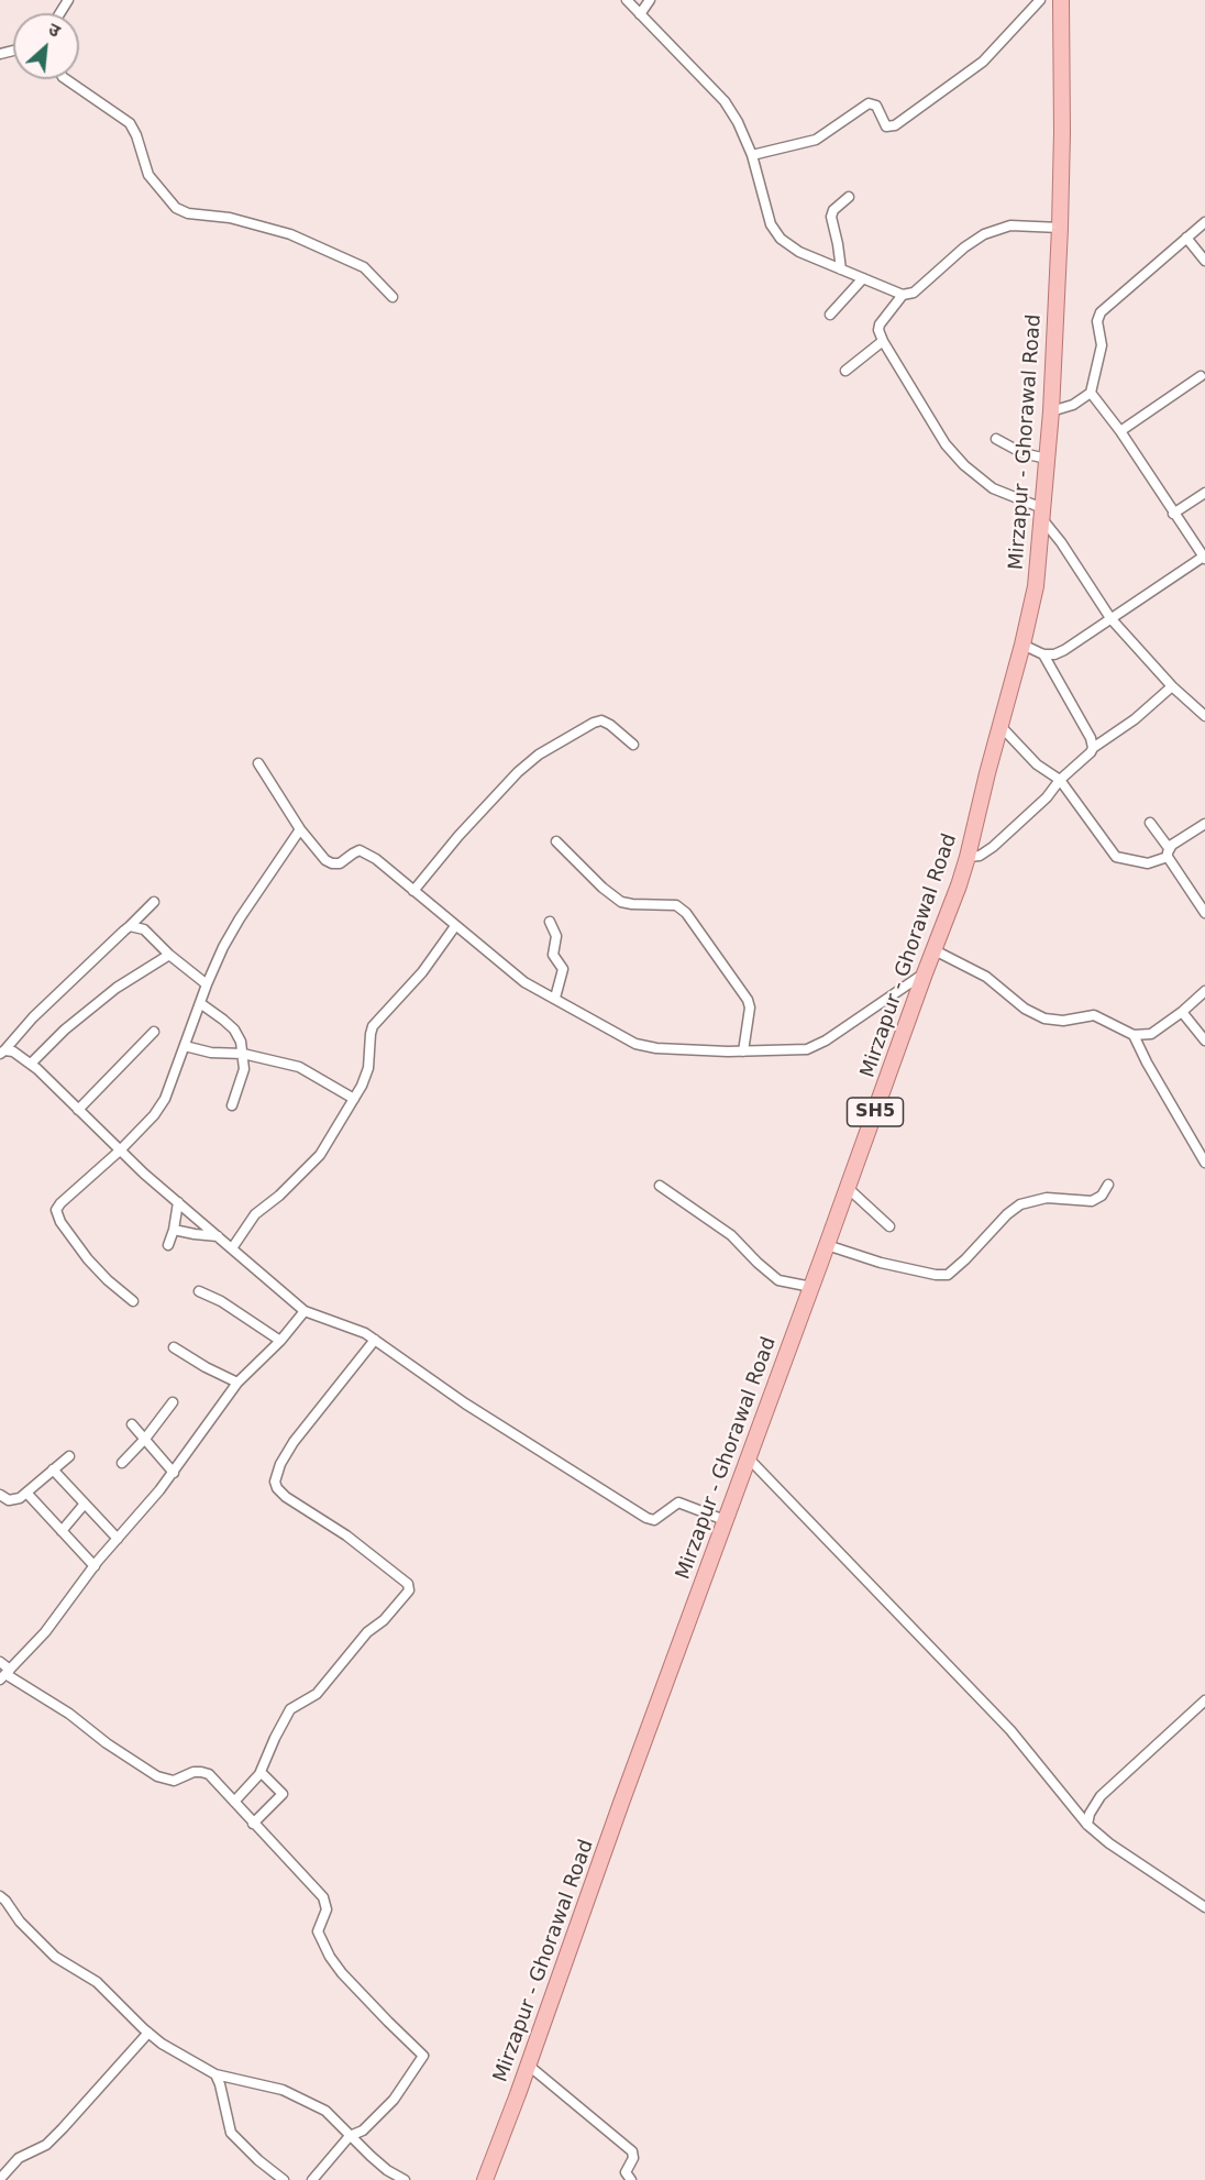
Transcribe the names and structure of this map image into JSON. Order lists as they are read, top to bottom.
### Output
{
  "streets": {
    "main road": ["Mirzapur - Ghorawal Road", "SH5"]
  },
  "north": "top right"
}
